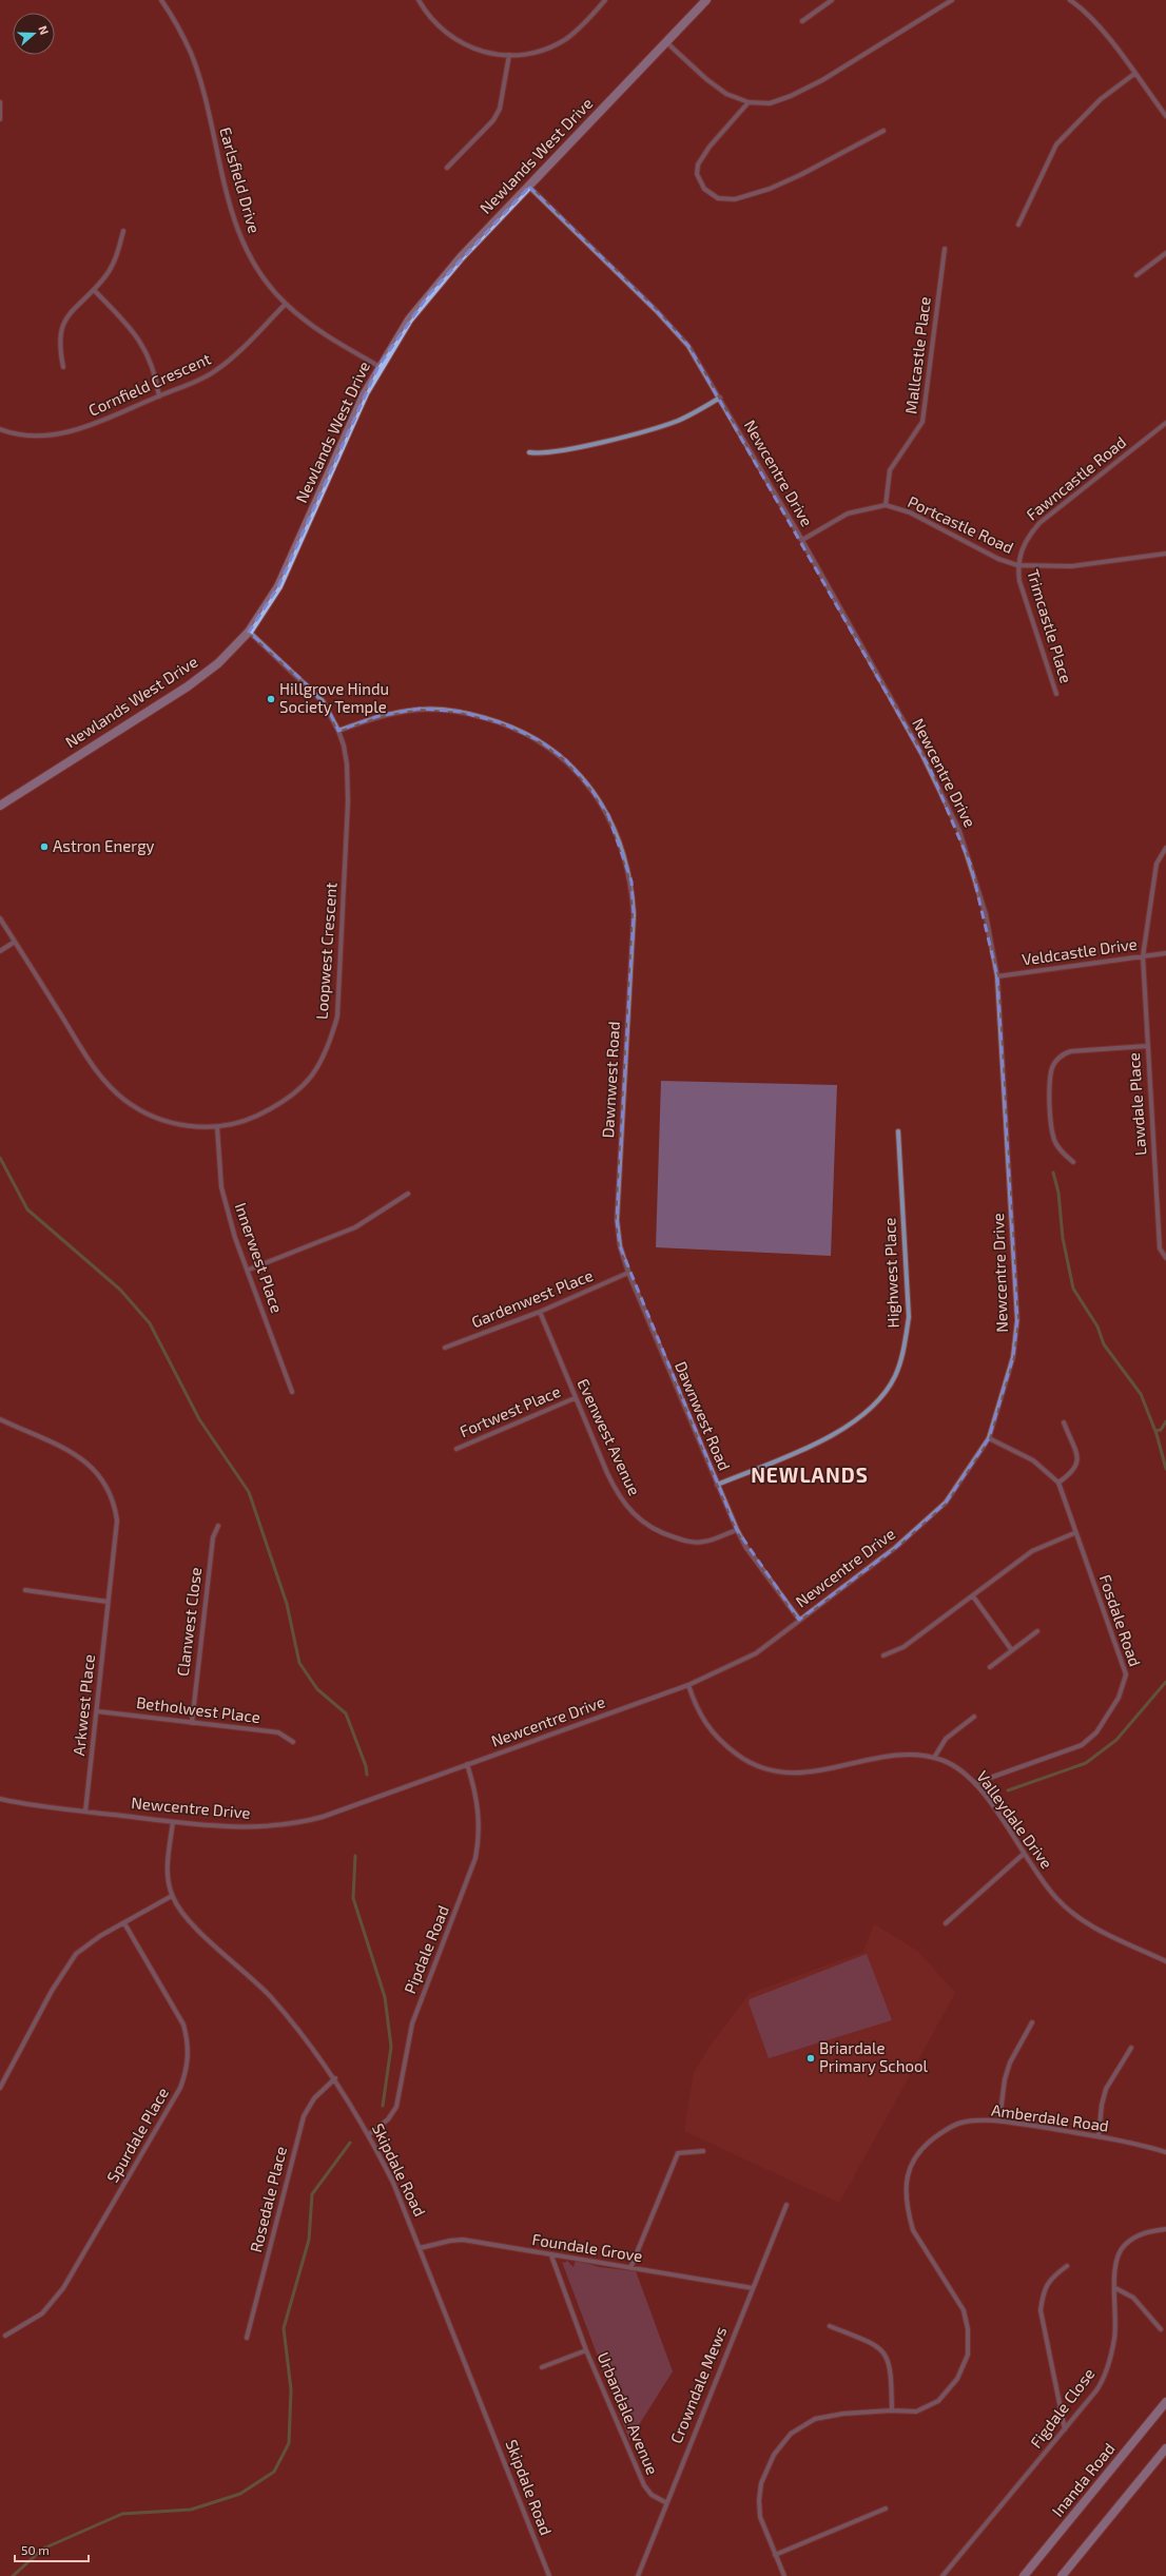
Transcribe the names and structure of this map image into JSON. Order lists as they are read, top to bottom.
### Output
{
  "streets": {
    "street": [
      "Newlands West Drive",
      "Earlsfield Drive",
      "Mallcastle Place",
      "Cornfield Crescent",
      "Newcentre Drive",
      "Fawncastle Road",
      "Portcastle Road",
      "Trimcastle Place",
      "Loopwest Crescent",
      "Veldcastle Drive",
      "Dawnwest Road",
      "Lawdale Place",
      "Innerwest Place",
      "Highwest Place",
      "Gardenwest Place",
      "Fortwest Place",
      "Evenwest Avenue",
      "Fosdale Road",
      "Clanwest Close",
      "Arkwest Place",
      "Betholwest Place",
      "Valleydale Drive",
      "Pipdale Road",
      "Amberdale Road",
      "Spurdale Place",
      "Skipdale Road",
      "Rosedale Place",
      "Foundale Grove",
      "Crowndale Mews",
      "Figdale Close",
      "Urbandale Avenue",
      "Inanda Road"
    ]
  },
  "crossings": [
    ["Newlands West Drive", "Earlsfield Drive"],
    ["Newlands West Drive", "Newcentre Drive"],
    ["Newlands West Drive", "Loopwest Crescent"],
    ["Earlsfield Drive", "Cornfield Crescent"],
    ["Mallcastle Place", "Portcastle Road"],
    ["Newcentre Drive", "Portcastle Road"],
    ["Newcentre Drive", "Veldcastle Drive"],
    ["Newcentre Drive", "Dawnwest Road"],
    ["Newcentre Drive", "Arkwest Place"],
    ["Newcentre Drive", "Valleydale Drive"],
    ["Newcentre Drive", "Pipdale Road"],
    ["Newcentre Drive", "Skipdale Road"],
    ["Fawncastle Road", "Portcastle Road"],
    ["Fawncastle Road", "Trimcastle Place"],
    ["Portcastle Road", "Trimcastle Place"],
    ["Loopwest Crescent", "Dawnwest Road"],
    ["Loopwest Crescent", "Innerwest Place"],
    ["Veldcastle Drive", "Lawdale Place"],
    ["Dawnwest Road", "Highwest Place"],
    ["Dawnwest Road", "Gardenwest Place"],
    ["Dawnwest Road", "Evenwest Avenue"],
    ["Gardenwest Place", "Evenwest Avenue"],
    ["Fortwest Place", "Evenwest Avenue"],
    ["Fosdale Road", "Valleydale Drive"],
    ["Clanwest Close", "Betholwest Place"],
    ["Arkwest Place", "Betholwest Place"],
    ["Pipdale Road", "Skipdale Road"],
    ["Skipdale Road", "Rosedale Place"],
    ["Skipdale Road", "Foundale Grove"],
    ["Foundale Grove", "Crowndale Mews"],
    ["Foundale Grove", "Urbandale Avenue"],
    ["Crowndale Mews", "Urbandale Avenue"]
  ],
  "districts": ["NEWLANDS"],
  "places": ["Hillgrove Hindu Society Temple", "Astron Energy", "Briardale Primary School"],
  "scale_bar": "50 m",
  "north": "right"
}
